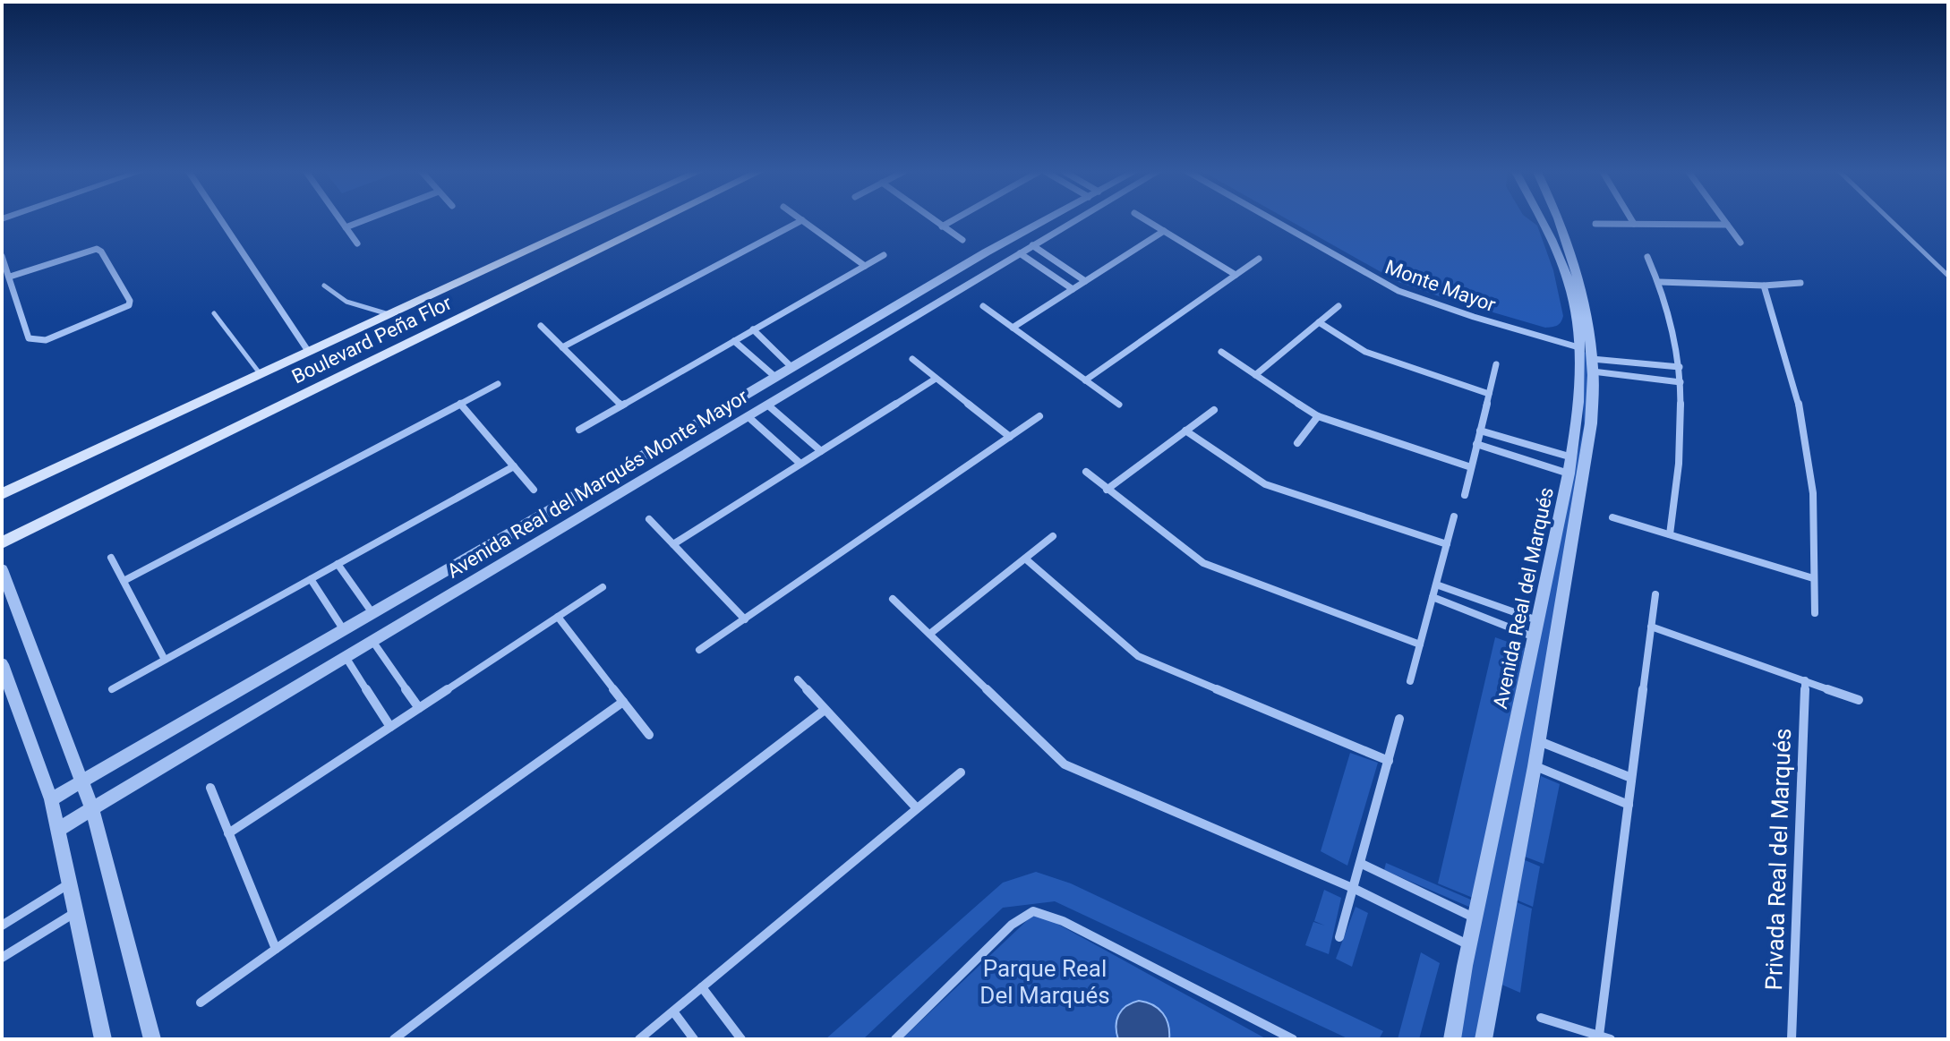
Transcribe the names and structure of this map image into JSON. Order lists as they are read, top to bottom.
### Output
{
  "streets": {
    "main road": ["Boulevard Peña Flor"],
    "street": [
      "Monte Mayor",
      "Avenida Real del Marqués Monte Mayor",
      "Avenida Real del Marqués",
      "Privada Real del Marqués"
    ]
  },
  "crossings": [
    ["Monte Mayor", "Avenida Real del Marqués"]
  ],
  "parks": ["Parque Real Del Marqués"]
}
